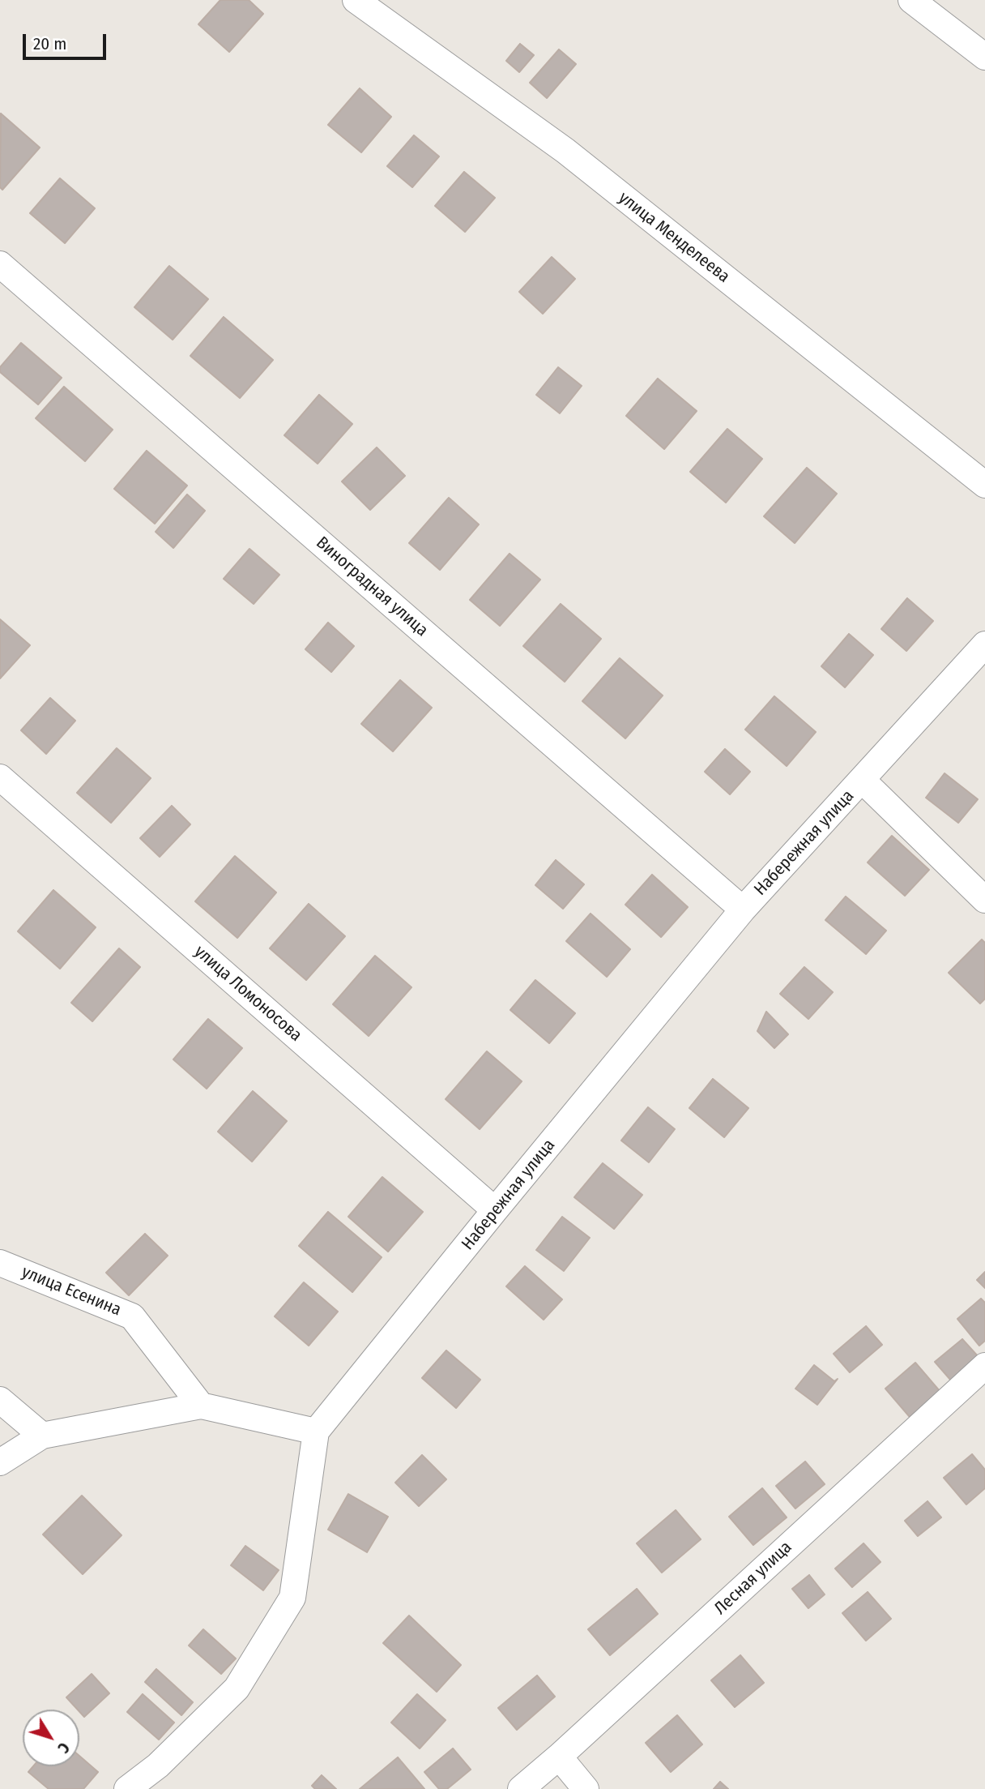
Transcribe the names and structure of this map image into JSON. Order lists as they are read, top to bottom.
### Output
{
  "streets": {
    "street": [
      "улица Менделеева",
      "Виноградная улица",
      "Набережная улица",
      "улица Ломоносова",
      "улица Есенина",
      "Лесная улица"
    ]
  },
  "crossings": [
    ["Виноградная улица", "Набережная улица"],
    ["Набережная улица", "улица Ломоносова"]
  ],
  "scale_bar": "20 m",
  "north": "bottom right"
}
